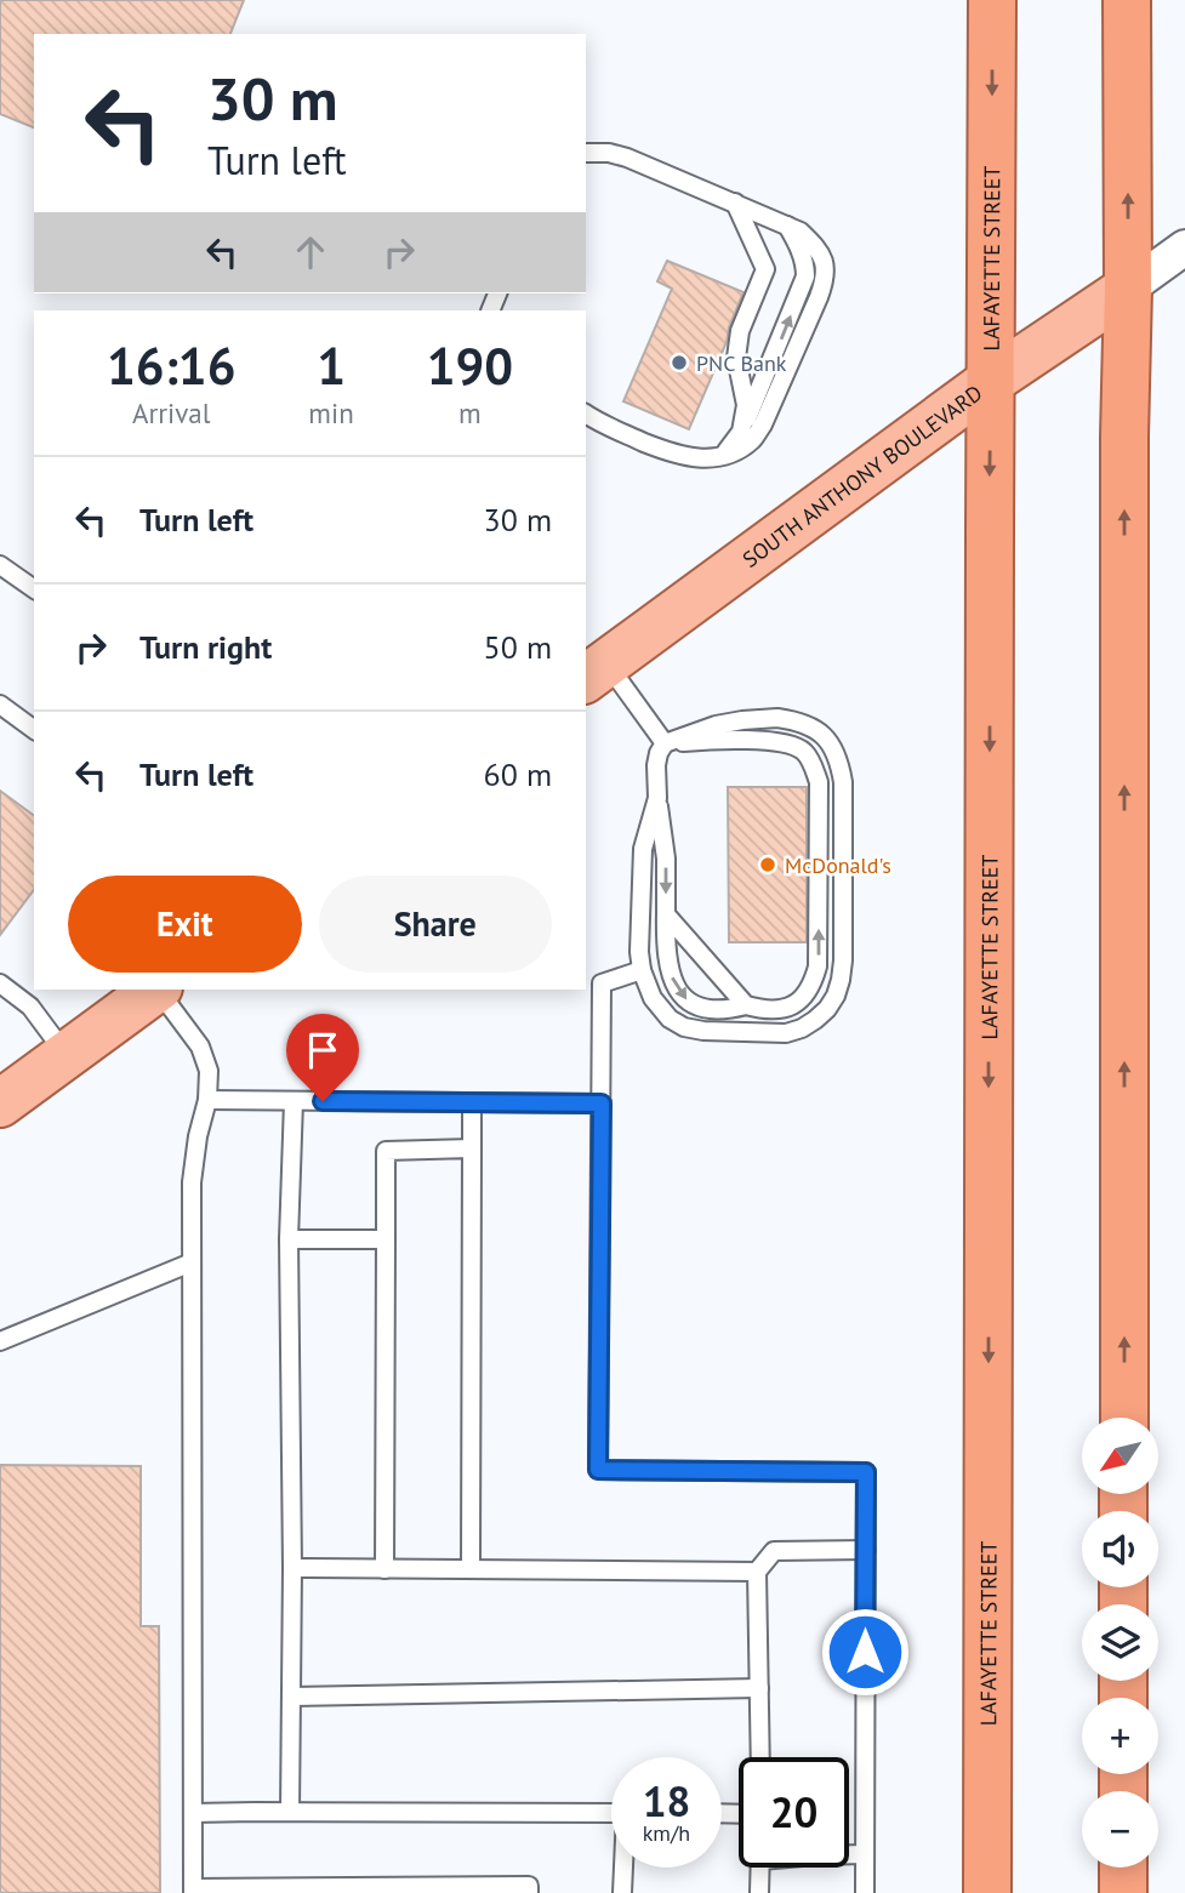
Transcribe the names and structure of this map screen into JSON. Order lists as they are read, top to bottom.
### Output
{
  "streets": {
    "highway": ["LAFAYETTE STREET"],
    "main road": ["SOUTH ANTHONY BOULEVARD"]
  },
  "crossings": [
    ["LAFAYETTE STREET", "SOUTH ANTHONY BOULEVARD"]
  ],
  "places": ["PNC Bank", "McDonald's"],
  "north": "bottom left",
  "page": {
    "turn": ["30 m", "Turn left"],
    "eta": [
      "16:16",
      "Arrival",
      "1",
      "min",
      "190",
      "m"
    ],
    "list": [
      {
        "name": "Turn left",
        "value": "30 m"
      },
      {
        "name": "Turn right",
        "value": "50 m"
      },
      {
        "name": "Turn left",
        "value": "60 m"
      }
    ],
    "buttons": ["Exit", "Share"],
    "map_buttons": ["+", "−"],
    "speed": "18 km/h",
    "limit": "20"
  }
}
